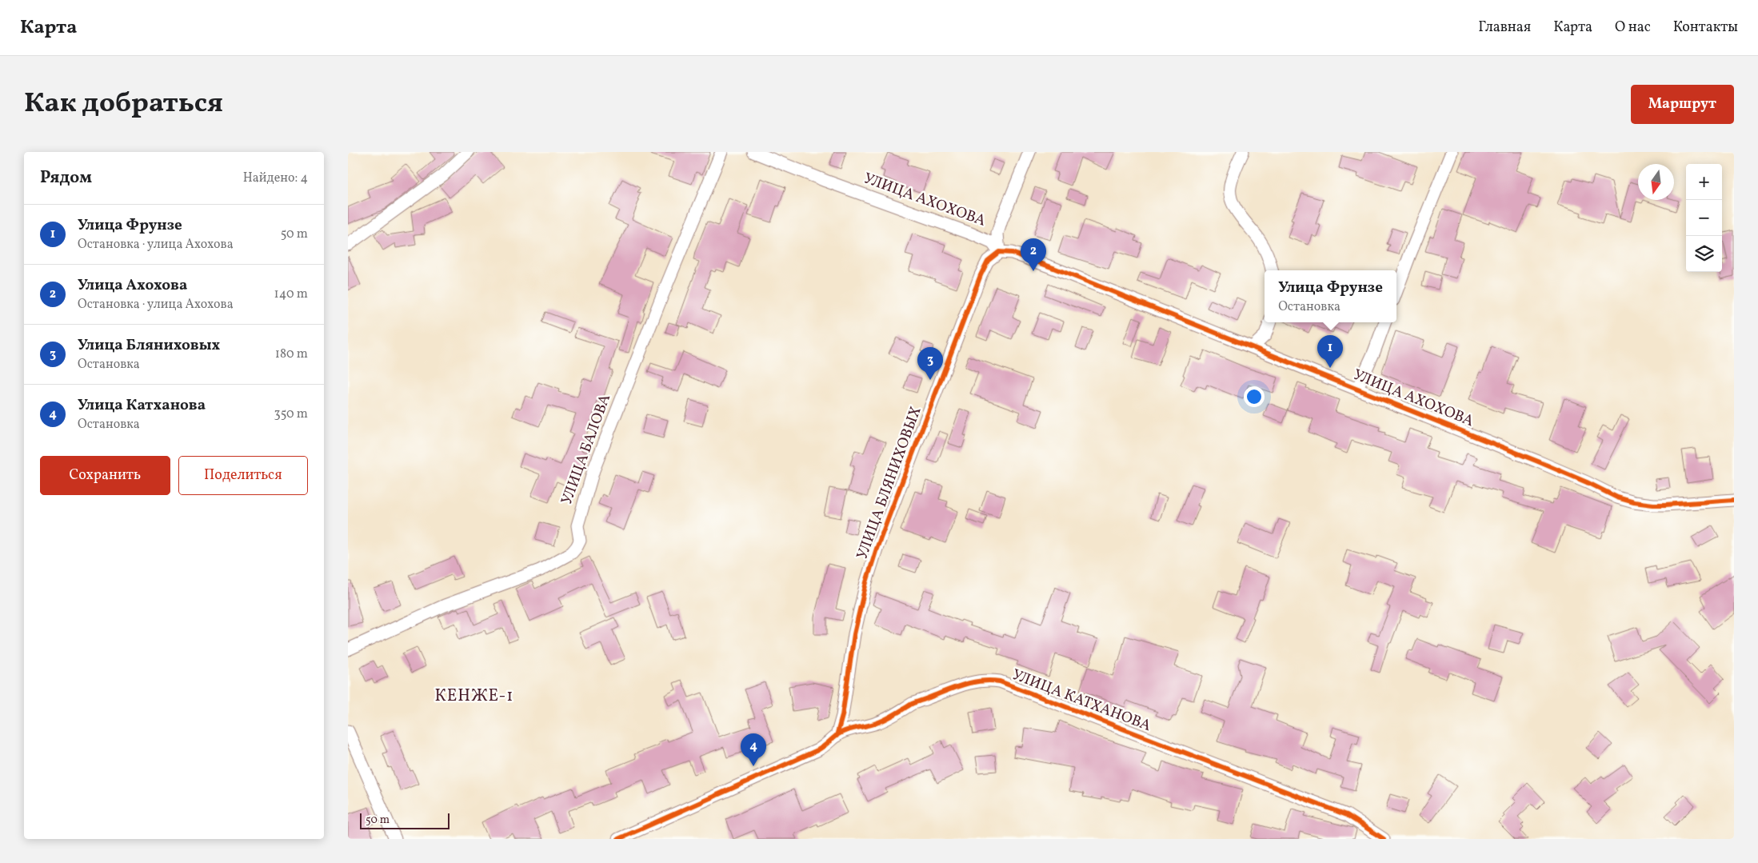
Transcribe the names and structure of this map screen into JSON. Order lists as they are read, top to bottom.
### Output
{
  "streets": {
    "street": [
      "УЛИЦА АХОХОВА",
      "УЛИЦА БАЛОВА",
      "УЛИЦА БЛЯНИХОВЫХ",
      "УЛИЦА КАТХАНОВА"
    ]
  },
  "crossings": [
    ["УЛИЦА АХОХОВА", "УЛИЦА БЛЯНИХОВЫХ"],
    ["УЛИЦА БЛЯНИХОВЫХ", "УЛИЦА КАТХАНОВА"]
  ],
  "districts": ["КЕНЖЕ-1"],
  "scale_bar": "50 m",
  "north": "bottom",
  "page": {
    "header": "Карта",
    "nav": [
      "Главная",
      "Карта",
      "О нас",
      "Контакты"
    ],
    "title": "Как добраться",
    "buttons": [
      "Маршрут",
      ["Сохранить", "Поделиться"]
    ],
    "heading": ["Рядом", "Найдено: 4"],
    "map_buttons": ["+", "−"],
    "list": [
      {
        "mark": "1",
        "name": "Улица Фрунзе",
        "note": "Остановка · улица Ахохова",
        "value": "50 m"
      },
      {
        "mark": "2",
        "name": "Улица Ахохова",
        "note": "Остановка · улица Ахохова",
        "value": "140 m"
      },
      {
        "mark": "3",
        "name": "Улица Бляниховых",
        "note": "Остановка",
        "value": "180 m"
      },
      {
        "mark": "4",
        "name": "Улица Катханова",
        "note": "Остановка",
        "value": "350 m"
      }
    ],
    "pins": [
      "2",
      "1",
      "3",
      "4"
    ],
    "popup": ["Улица Фрунзе", "Остановка"],
    "scale": "50 m"
  }
}
